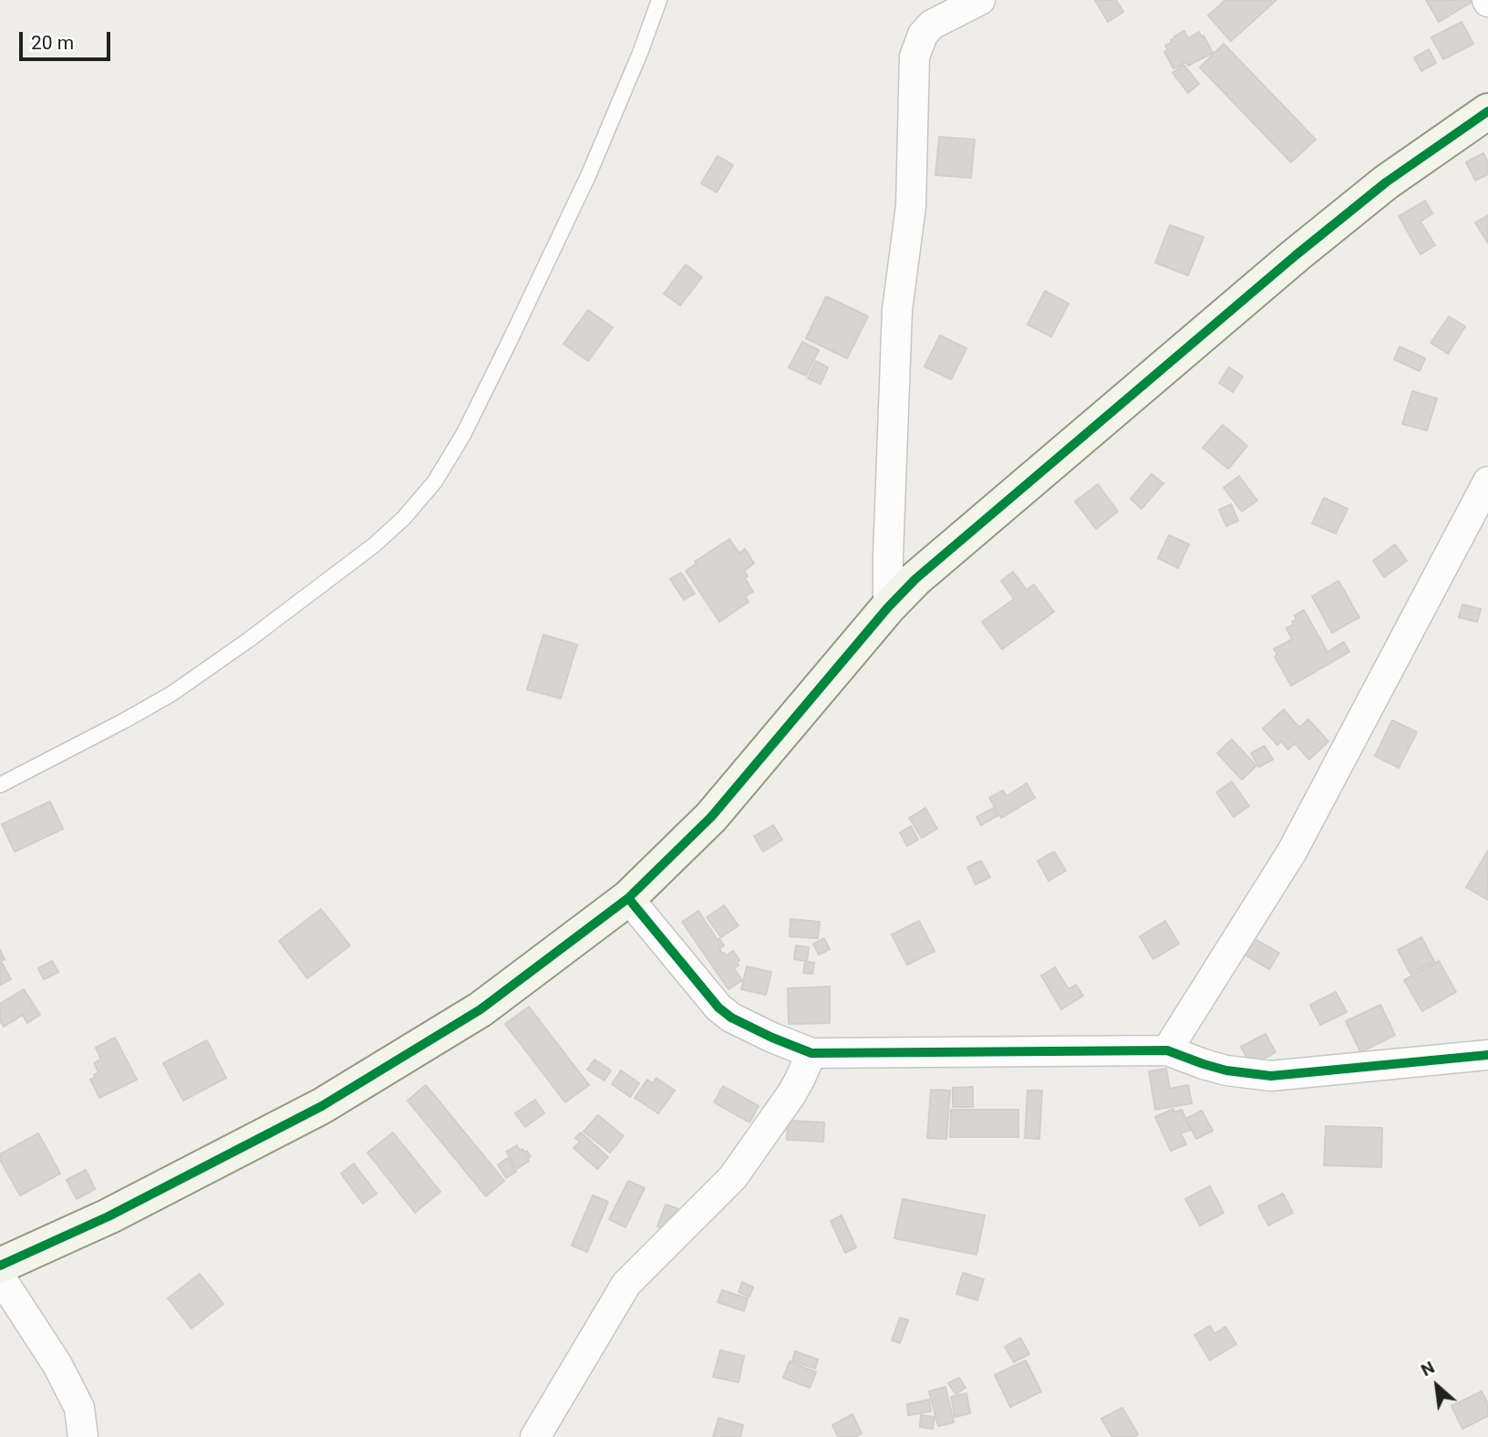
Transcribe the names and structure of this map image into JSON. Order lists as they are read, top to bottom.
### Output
{
  "scale_bar": "20 m",
  "north": "top left"
}
